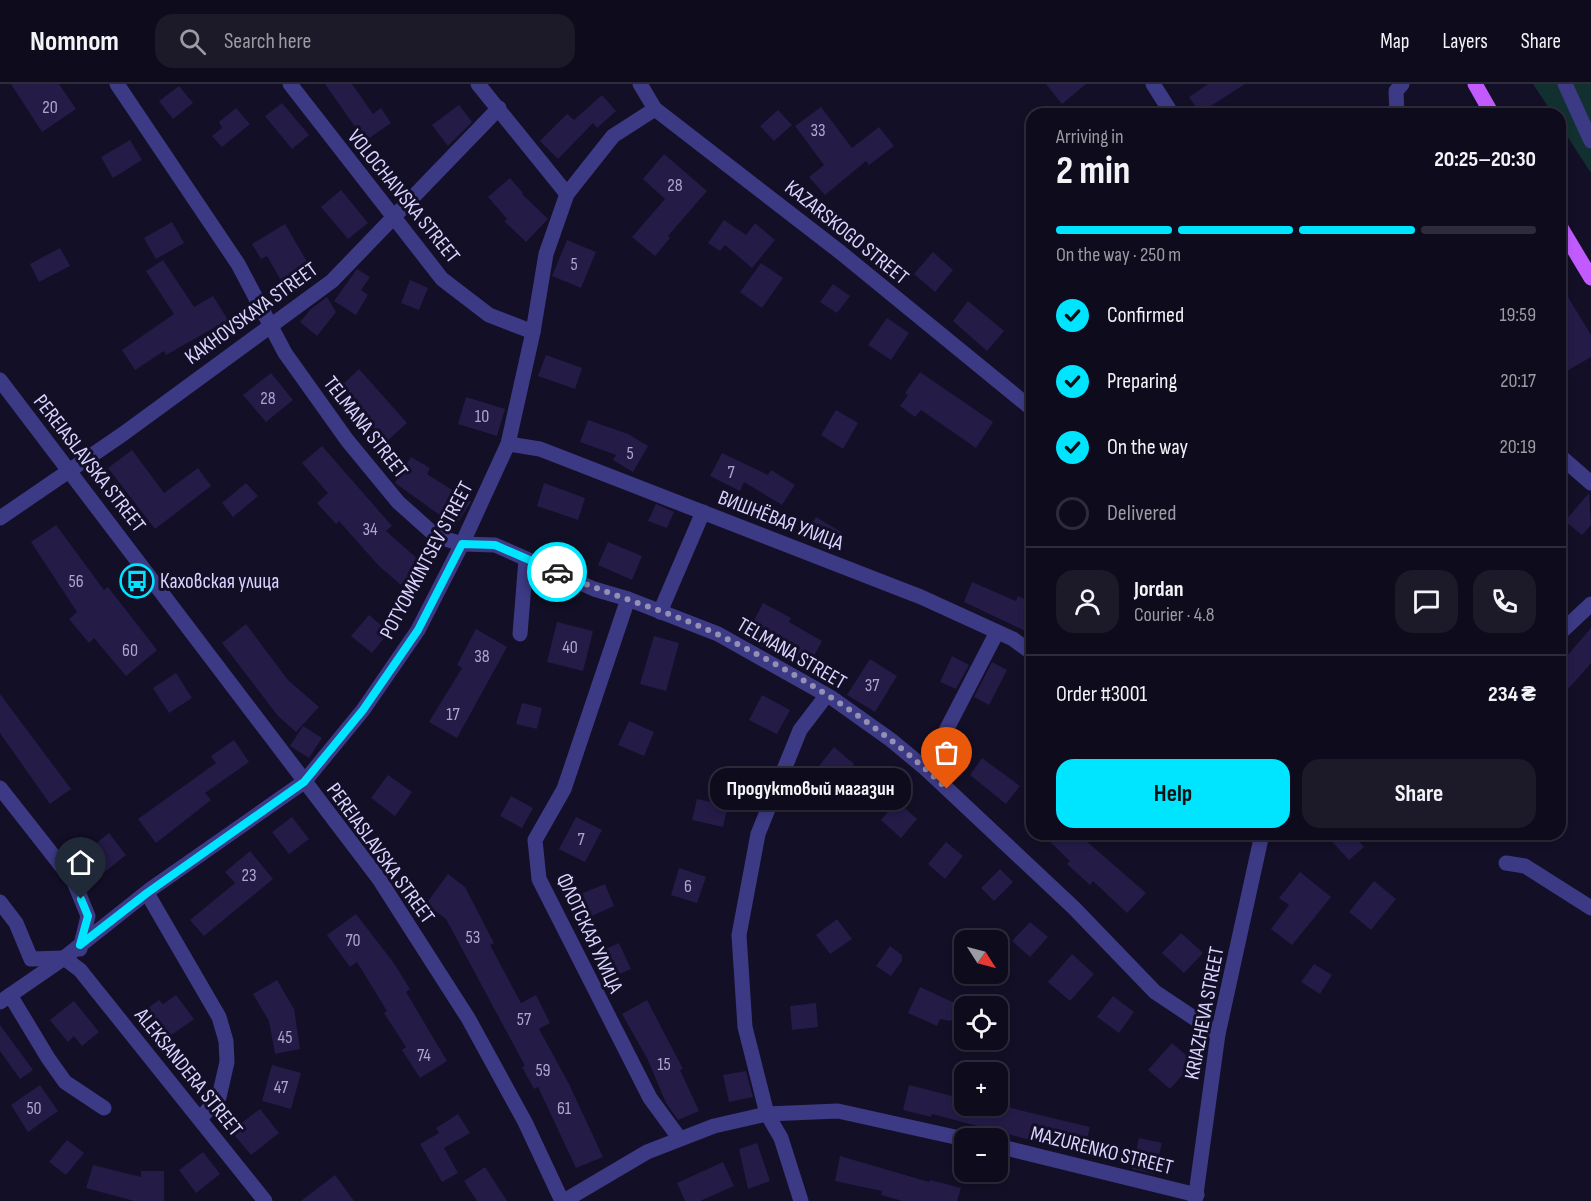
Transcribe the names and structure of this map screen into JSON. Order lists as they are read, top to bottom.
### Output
{
  "streets": {
    "street": [
      "VOLOCHAIVSKA STREET",
      "KAZARSKOGO STREET",
      "KAKHOVSKAYA STREET",
      "TELMANA STREET",
      "PEREIASLAVSKA STREET",
      "ВИШНЁВАЯ УЛИЦА",
      "POTYOMKINTSEV STREET",
      "ФЛОТСКАЯ УЛИЦА",
      "KRIAZHEVA STREET",
      "ALEKSANDERA STREET",
      "MAZURENKO STREET"
    ]
  },
  "crossings": [
    ["VOLOCHAIVSKA STREET", "KAKHOVSKAYA STREET"],
    ["VOLOCHAIVSKA STREET", "POTYOMKINTSEV STREET"],
    ["KAZARSKOGO STREET", "POTYOMKINTSEV STREET"],
    ["KAKHOVSKAYA STREET", "TELMANA STREET"],
    ["KAKHOVSKAYA STREET", "PEREIASLAVSKA STREET"],
    ["TELMANA STREET", "POTYOMKINTSEV STREET"],
    ["TELMANA STREET", "ФЛОТСКАЯ УЛИЦА"],
    ["TELMANA STREET", "KRIAZHEVA STREET"],
    ["PEREIASLAVSKA STREET", "POTYOMKINTSEV STREET"],
    ["ВИШНЁВАЯ УЛИЦА", "POTYOMKINTSEV STREET"],
    ["POTYOMKINTSEV STREET", "ALEKSANDERA STREET"],
    ["KRIAZHEVA STREET", "MAZURENKO STREET"]
  ],
  "places": {
    "bus stop": ["Каховская улица"],
    "other": ["Продуктовый магазин"]
  },
  "house_numbers": [
    "20",
    "33",
    "28",
    "5",
    "28",
    "10",
    "5",
    "7",
    "34",
    "56",
    "40",
    "60",
    "38",
    "37",
    "17",
    "7",
    "23",
    "6",
    "53",
    "70",
    "57",
    "45",
    "74",
    "15",
    "59",
    "47",
    "50",
    "61"
  ],
  "north": "bottom right",
  "page": {
    "header": "Nomnom",
    "search": "Search here",
    "nav": ["Map", "Layers", "Share"],
    "heading": ["2 min", "Arriving in", "20:25–20:30"],
    "panel": [
      "Jordan",
      "Courier · 4.8",
      "Order #3001",
      "234 ₴"
    ],
    "bar": "On the way · 250 m",
    "list": [
      ["Confirmed", "19:59"],
      ["Preparing", "20:17"],
      ["On the way", "20:19"],
      "Delivered"
    ],
    "buttons": ["Help", "Share"],
    "bubble": "Продуктовый магазин",
    "map_buttons": ["+", "−"]
  }
}
